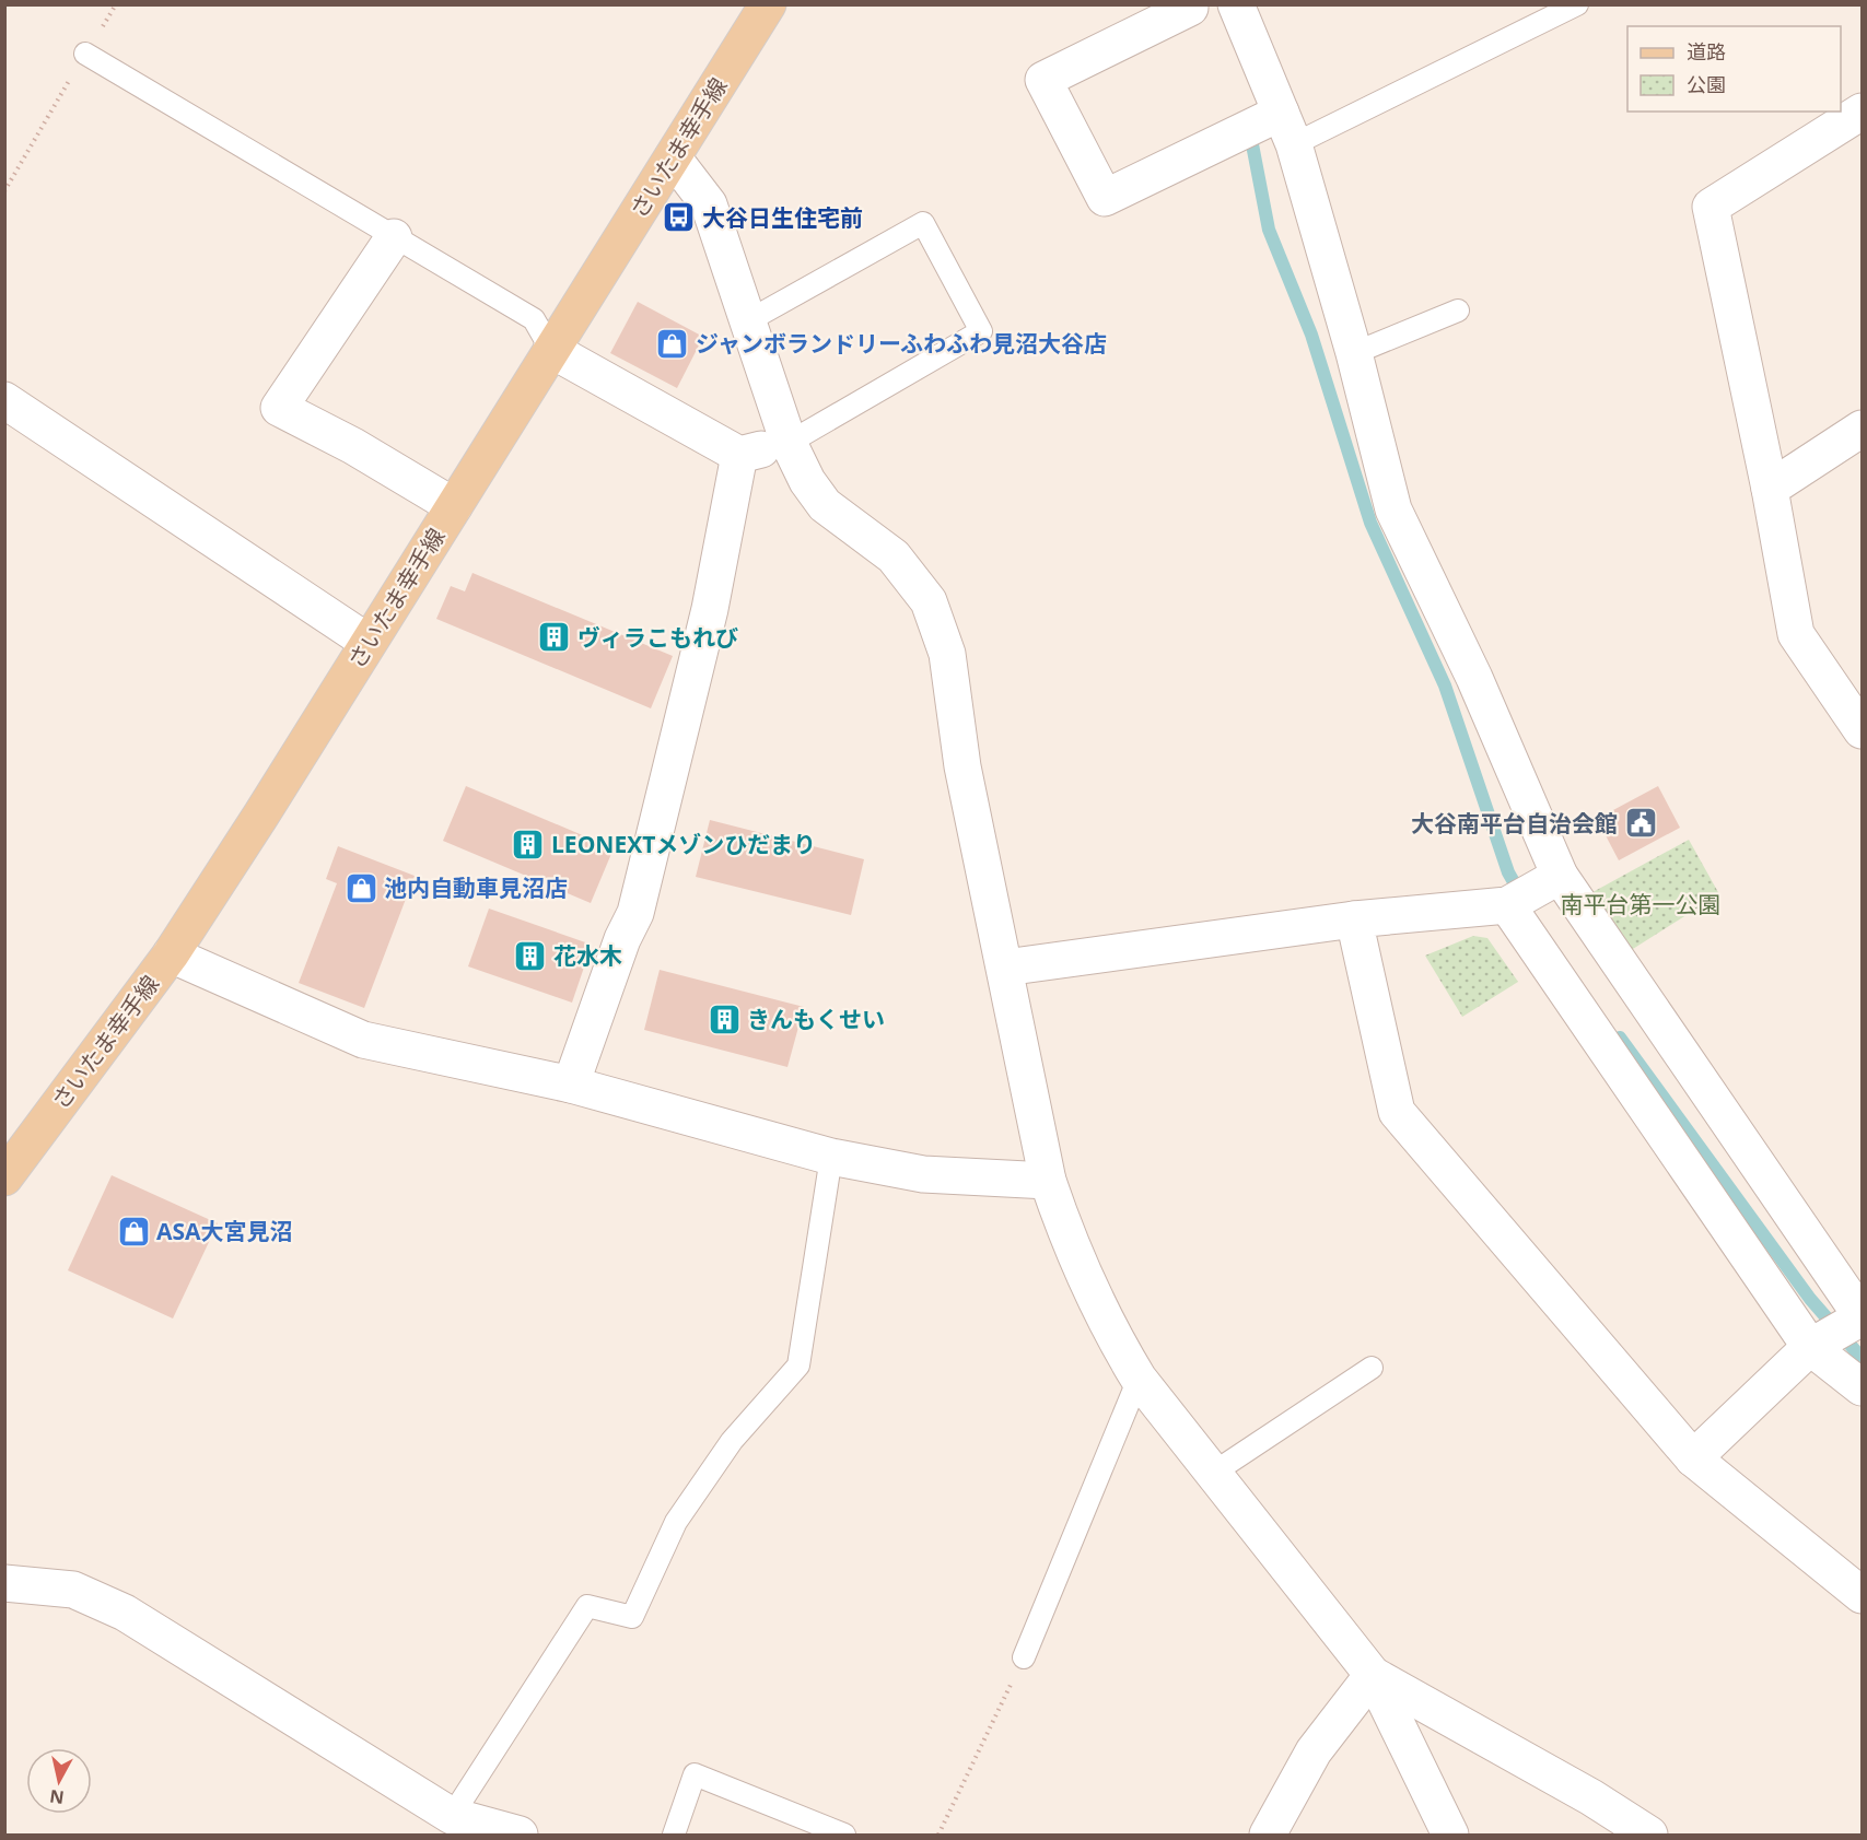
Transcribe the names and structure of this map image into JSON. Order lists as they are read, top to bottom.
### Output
{
  "streets": {
    "main road": ["さいたま幸手線"]
  },
  "parks": ["南平台第一公園"],
  "places": {
    "bus stop": ["大谷日生住宅前"],
    "shop": ["ジャンボランドリーふわふわ見沼大谷店", "池内自動車見沼店", "ASA大宮見沼"],
    "building": [
      "ヴィラこもれび",
      "LEONEXTメゾンひだまり",
      "花水木",
      "きんもくせい"
    ],
    "public building": ["大谷南平台自治会館"]
  },
  "legend": ["道路", "公園"],
  "north": "bottom"
}
